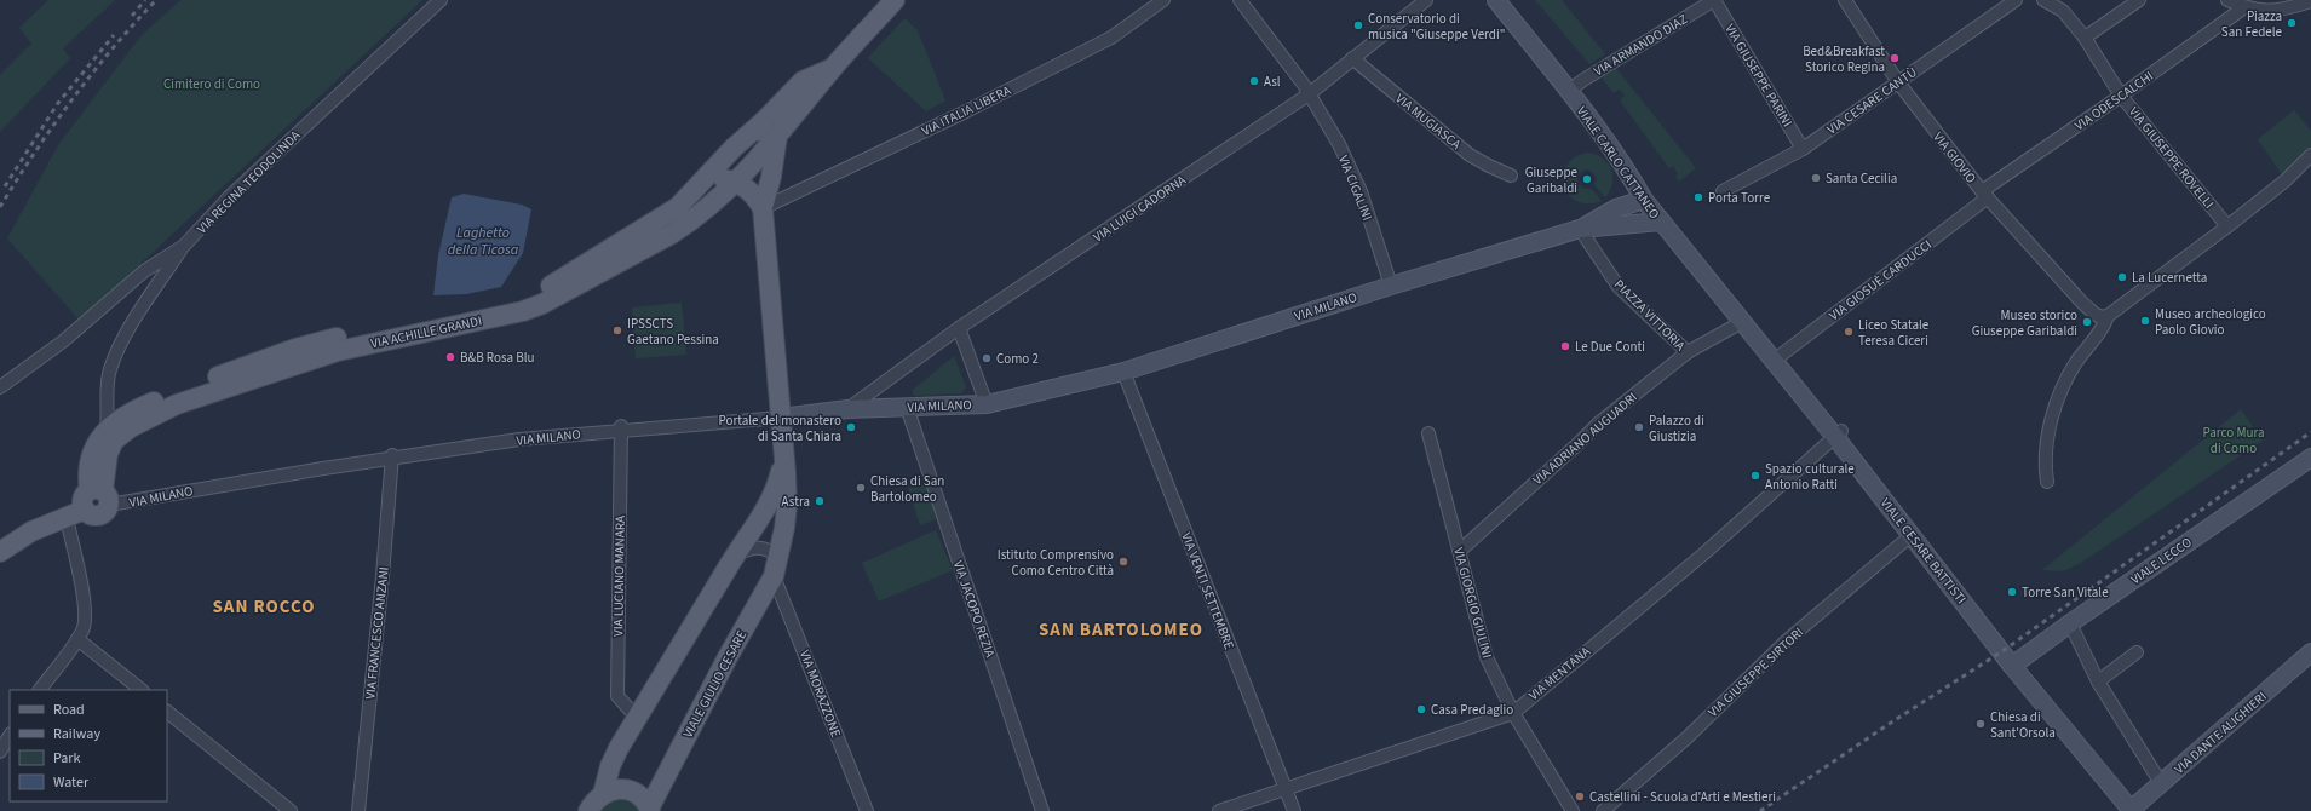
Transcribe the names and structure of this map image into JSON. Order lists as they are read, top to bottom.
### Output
{
  "streets": {
    "main road": ["VIA ACHILLE GRANDI", "VIALE GIULIO CESARE"],
    "street": [
      "VIA ARMANDO DIAZ",
      "VIA GIUSEPPE PARINI",
      "VIA CESARE CANTÙ",
      "VIA ODESCALCHI",
      "VIA ITALIA LIBERA",
      "VIA MUGIASCA",
      "VIA GIOVIO",
      "VIA GIUSEPPE ROVELLI",
      "VIALE CARLO CATTANEO",
      "VIA REGINA TEODOLINDA",
      "VIA CIGALINI",
      "VIA LUIGI CADORNA",
      "VIA GIOSUÈ CARDUCCI",
      "VIA MILANO",
      "PIAZZA VITTORIA",
      "VIA ADRIANO AUGUADRI",
      "VIALE CESARE BATTISTI",
      "VIALE LECCO",
      "VIA LUCIANO MANARA",
      "VIA VENTI SETTEMBRE",
      "VIA GIORGIO GIULINI",
      "VIA JACOPO REZIA",
      "VIA FRANCESCO ANZANI",
      "VIA GIUSEPPE SIRTORI",
      "VIA MENTANA",
      "VIA MORAZZONE",
      "VIA DANTE ALIGHIERI"
    ]
  },
  "crossings": [
    ["VIA ARMANDO DIAZ", "VIA GIUSEPPE PARINI"],
    ["VIA ARMANDO DIAZ", "VIALE CARLO CATTANEO"],
    ["VIA GIUSEPPE PARINI", "VIA CESARE CANTÙ"],
    ["VIA CESARE CANTÙ", "VIA GIOVIO"],
    ["VIA ODESCALCHI", "VIA GIOVIO"],
    ["VIA ODESCALCHI", "VIA GIUSEPPE ROVELLI"],
    ["VIA ODESCALCHI", "VIA GIOSUÈ CARDUCCI"],
    ["VIA ITALIA LIBERA", "VIALE GIULIO CESARE"],
    ["VIA MUGIASCA", "VIA LUIGI CADORNA"],
    ["VIA GIOVIO", "VIA GIOSUÈ CARDUCCI"],
    ["VIALE CARLO CATTANEO", "VIA GIOSUÈ CARDUCCI"],
    ["VIALE CARLO CATTANEO", "VIA MILANO"],
    ["VIALE CARLO CATTANEO", "VIA ADRIANO AUGUADRI"],
    ["VIALE CARLO CATTANEO", "VIALE CESARE BATTISTI"],
    ["VIA CIGALINI", "VIA LUIGI CADORNA"],
    ["VIA CIGALINI", "VIA MILANO"],
    ["VIA LUIGI CADORNA", "VIA MILANO"],
    ["VIA GIOSUÈ CARDUCCI", "VIALE CESARE BATTISTI"],
    ["VIA MILANO", "PIAZZA VITTORIA"],
    ["VIA MILANO", "VIA ACHILLE GRANDI"],
    ["VIA MILANO", "VIA LUCIANO MANARA"],
    ["VIA MILANO", "VIA VENTI SETTEMBRE"],
    ["VIA MILANO", "VIA JACOPO REZIA"],
    ["VIA MILANO", "VIA FRANCESCO ANZANI"],
    ["VIA MILANO", "VIALE GIULIO CESARE"],
    ["PIAZZA VITTORIA", "VIA ADRIANO AUGUADRI"],
    ["VIA ADRIANO AUGUADRI", "VIA GIORGIO GIULINI"],
    ["VIALE CESARE BATTISTI", "VIALE LECCO"],
    ["VIALE CESARE BATTISTI", "VIA GIUSEPPE SIRTORI"],
    ["VIALE CESARE BATTISTI", "VIA MENTANA"],
    ["VIALE CESARE BATTISTI", "VIA DANTE ALIGHIERI"],
    ["VIA LUCIANO MANARA", "VIALE GIULIO CESARE"],
    ["VIA VENTI SETTEMBRE", "VIA MENTANA"],
    ["VIA GIORGIO GIULINI", "VIA MENTANA"],
    ["VIALE GIULIO CESARE", "VIA MORAZZONE"]
  ],
  "districts": ["SAN ROCCO", "SAN BARTOLOMEO"],
  "water": ["Laghetto della Ticosa"],
  "parks": ["Cimitero di Como", "Parco Mura di Como"],
  "places": [
    "Piazza San Fedele",
    "Conservatorio di musica \"Giuseppe Verdi\"",
    "Bed&Breakfast Storico Regina",
    "Asl",
    "Santa Cecilia",
    "Giuseppe Garibaldi",
    "Porta Torre",
    "La Lucernetta",
    "Museo archeologico Paolo Giovio",
    "Museo storico Giuseppe Garibaldi",
    "IPSSCTS Gaetano Pessina",
    "Liceo Statale Teresa Ciceri",
    "Le Due Conti",
    "B&B Rosa Blu",
    "Como 2",
    "Portale del monastero di Santa Chiara",
    "Palazzo di Giustizia",
    "Spazio culturale Antonio Ratti",
    "Chiesa di San Bartolomeo",
    "Astra",
    "Istituto Comprensivo Como Centro Città",
    "Torre San Vitale",
    "Casa Predaglio",
    "Chiesa di Sant'Orsola",
    "Castellini - Scuola d'Arti e Mestieri"
  ],
  "legend": [
    "Road",
    "Railway",
    "Park",
    "Water"
  ]
}
